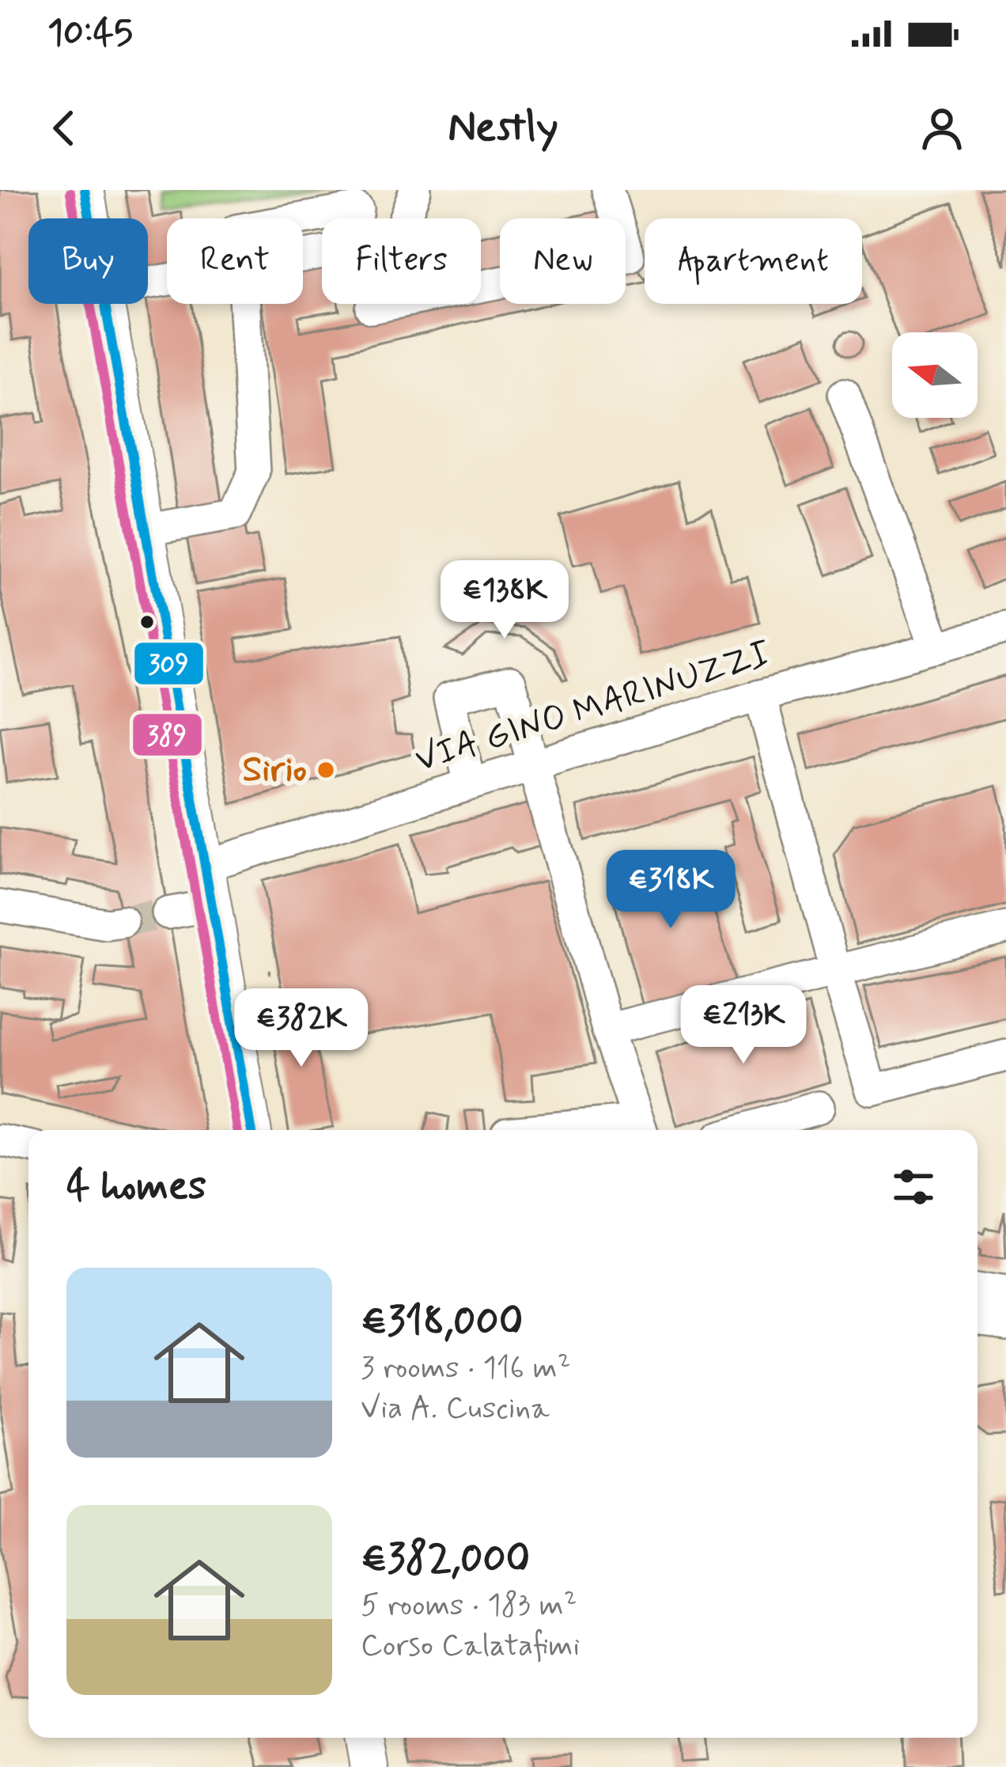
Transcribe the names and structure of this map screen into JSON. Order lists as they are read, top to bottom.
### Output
{
  "streets": {
    "street": ["VIA GINO MARINUZZI"]
  },
  "places": ["Sirio"],
  "lines": ["transit line 309", "transit line 389"],
  "north": "left",
  "page": {
    "status": "10:45",
    "header": "Nestly",
    "chip": [
      "Buy",
      "Rent",
      "Filters",
      "New",
      "Apartment"
    ],
    "price": [
      "€138K",
      "€318K",
      "€213K",
      "€382K"
    ],
    "heading": "4 homes",
    "list": [
      {
        "name": "€318,000",
        "note": "3 rooms · 116 m² · Via A. Cuscina"
      },
      {
        "name": "€382,000",
        "note": "5 rooms · 183 m² · Corso Calatafimi"
      }
    ]
  }
}
